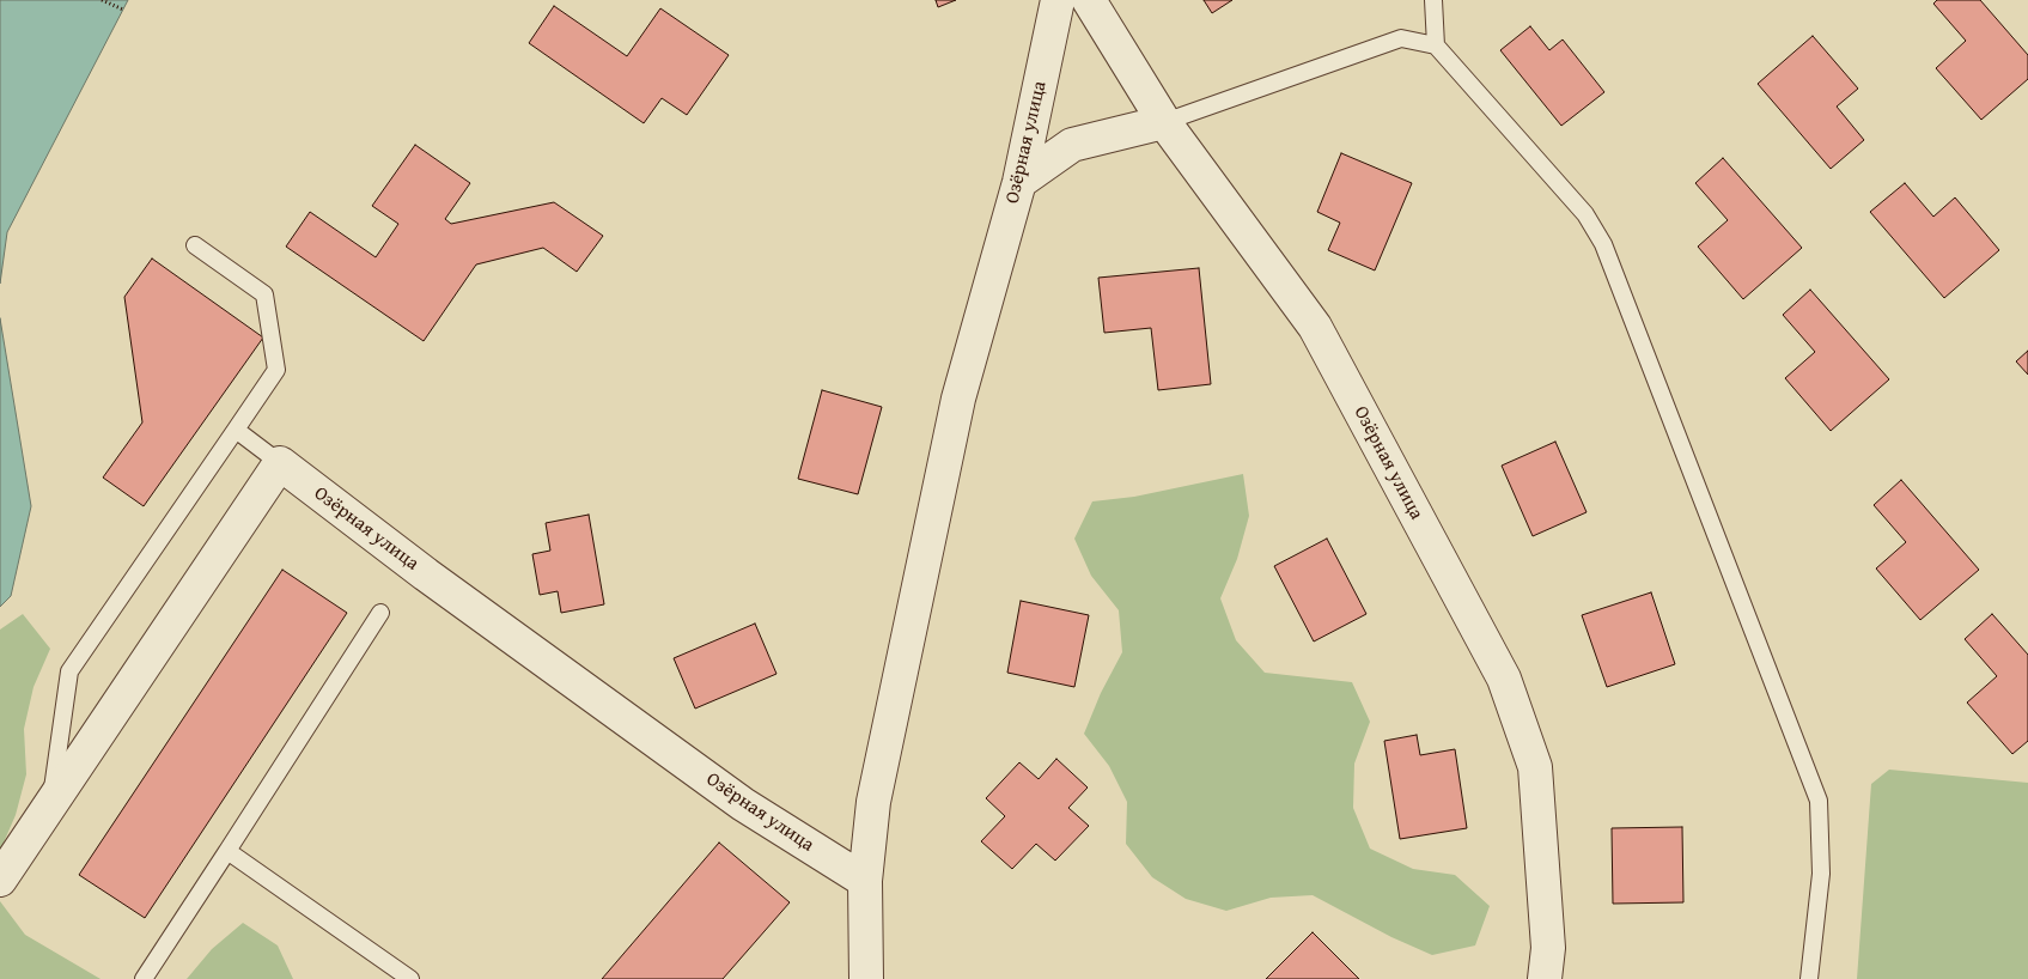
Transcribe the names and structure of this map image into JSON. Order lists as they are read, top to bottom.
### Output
{
  "streets": {
    "street": ["Озёрная улица"]
  }
}
